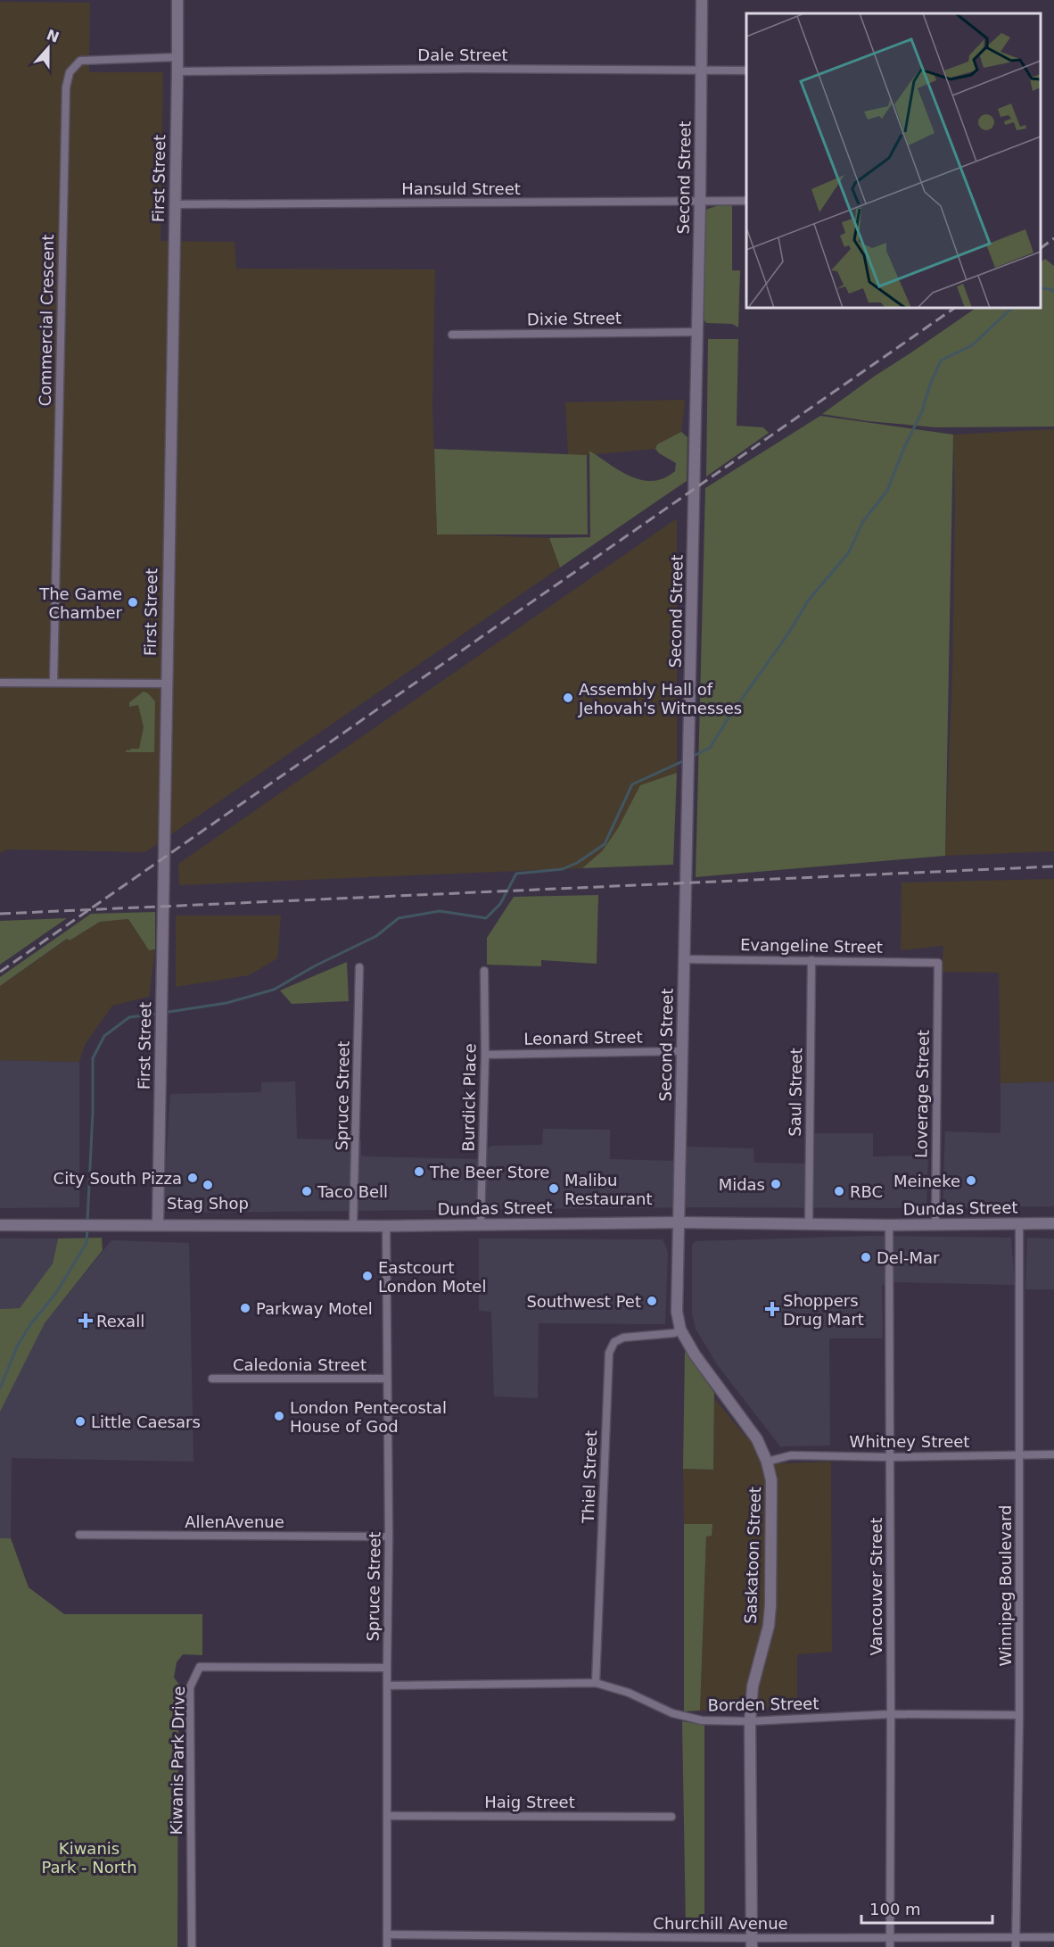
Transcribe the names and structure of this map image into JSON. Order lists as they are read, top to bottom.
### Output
{
  "streets": {
    "street": [
      "Dale Street",
      "Second Street",
      "First Street",
      "Hansuld Street",
      "Dixie Street",
      "Commercial Crescent",
      "Evangeline Street",
      "Leonard Street",
      "Saul Street",
      "Loverage Street",
      "Spruce Street",
      "Burdick Place",
      "Dundas Street",
      "Caledonia Street",
      "Whitney Street",
      "Thiel Street",
      "AllenAvenue",
      "Saskatoon Street",
      "Winnipeg Boulevard",
      "Vancouver Street",
      "Borden Street",
      "Kiwanis Park Drive",
      "Haig Street",
      "Churchill Avenue"
    ]
  },
  "crossings": [
    ["Dale Street", "Second Street"],
    ["Dale Street", "First Street"],
    ["Second Street", "Hansuld Street"],
    ["Second Street", "Dixie Street"],
    ["Second Street", "Evangeline Street"],
    ["Second Street", "Leonard Street"],
    ["Second Street", "Dundas Street"],
    ["Second Street", "Saskatoon Street"],
    ["First Street", "Hansuld Street"],
    ["First Street", "Commercial Crescent"],
    ["First Street", "Dundas Street"],
    ["Evangeline Street", "Saul Street"],
    ["Evangeline Street", "Loverage Street"],
    ["Leonard Street", "Burdick Place"],
    ["Saul Street", "Dundas Street"],
    ["Loverage Street", "Dundas Street"],
    ["Spruce Street", "Dundas Street"],
    ["Spruce Street", "Caledonia Street"],
    ["Spruce Street", "AllenAvenue"],
    ["Spruce Street", "Borden Street"],
    ["Spruce Street", "Kiwanis Park Drive"],
    ["Spruce Street", "Haig Street"],
    ["Spruce Street", "Churchill Avenue"],
    ["Burdick Place", "Dundas Street"],
    ["Dundas Street", "Saskatoon Street"],
    ["Dundas Street", "Winnipeg Boulevard"],
    ["Dundas Street", "Vancouver Street"],
    ["Whitney Street", "Saskatoon Street"],
    ["Whitney Street", "Winnipeg Boulevard"],
    ["Whitney Street", "Vancouver Street"],
    ["Thiel Street", "Saskatoon Street"],
    ["Thiel Street", "Borden Street"],
    ["Saskatoon Street", "Borden Street"],
    ["Saskatoon Street", "Churchill Avenue"],
    ["Winnipeg Boulevard", "Borden Street"],
    ["Winnipeg Boulevard", "Churchill Avenue"],
    ["Vancouver Street", "Borden Street"],
    ["Vancouver Street", "Churchill Avenue"]
  ],
  "parks": ["Kiwanis Park - North"],
  "places": {
    "other": [
      "The Game Chamber",
      "Assembly Hall of Jehovah's Witnesses",
      "The Beer Store",
      "City South Pizza",
      "Meineke",
      "Midas",
      "Stag Shop",
      "Malibu Restaurant",
      "Taco Bell",
      "RBC",
      "Del-Mar",
      "Eastcourt London Motel",
      "Southwest Pet",
      "Parkway Motel",
      "London Pentecostal House of God",
      "Little Caesars"
    ],
    "health": ["Shoppers Drug Mart", "Rexall"]
  },
  "scale_bar": "100 m",
  "north": "top"
}
